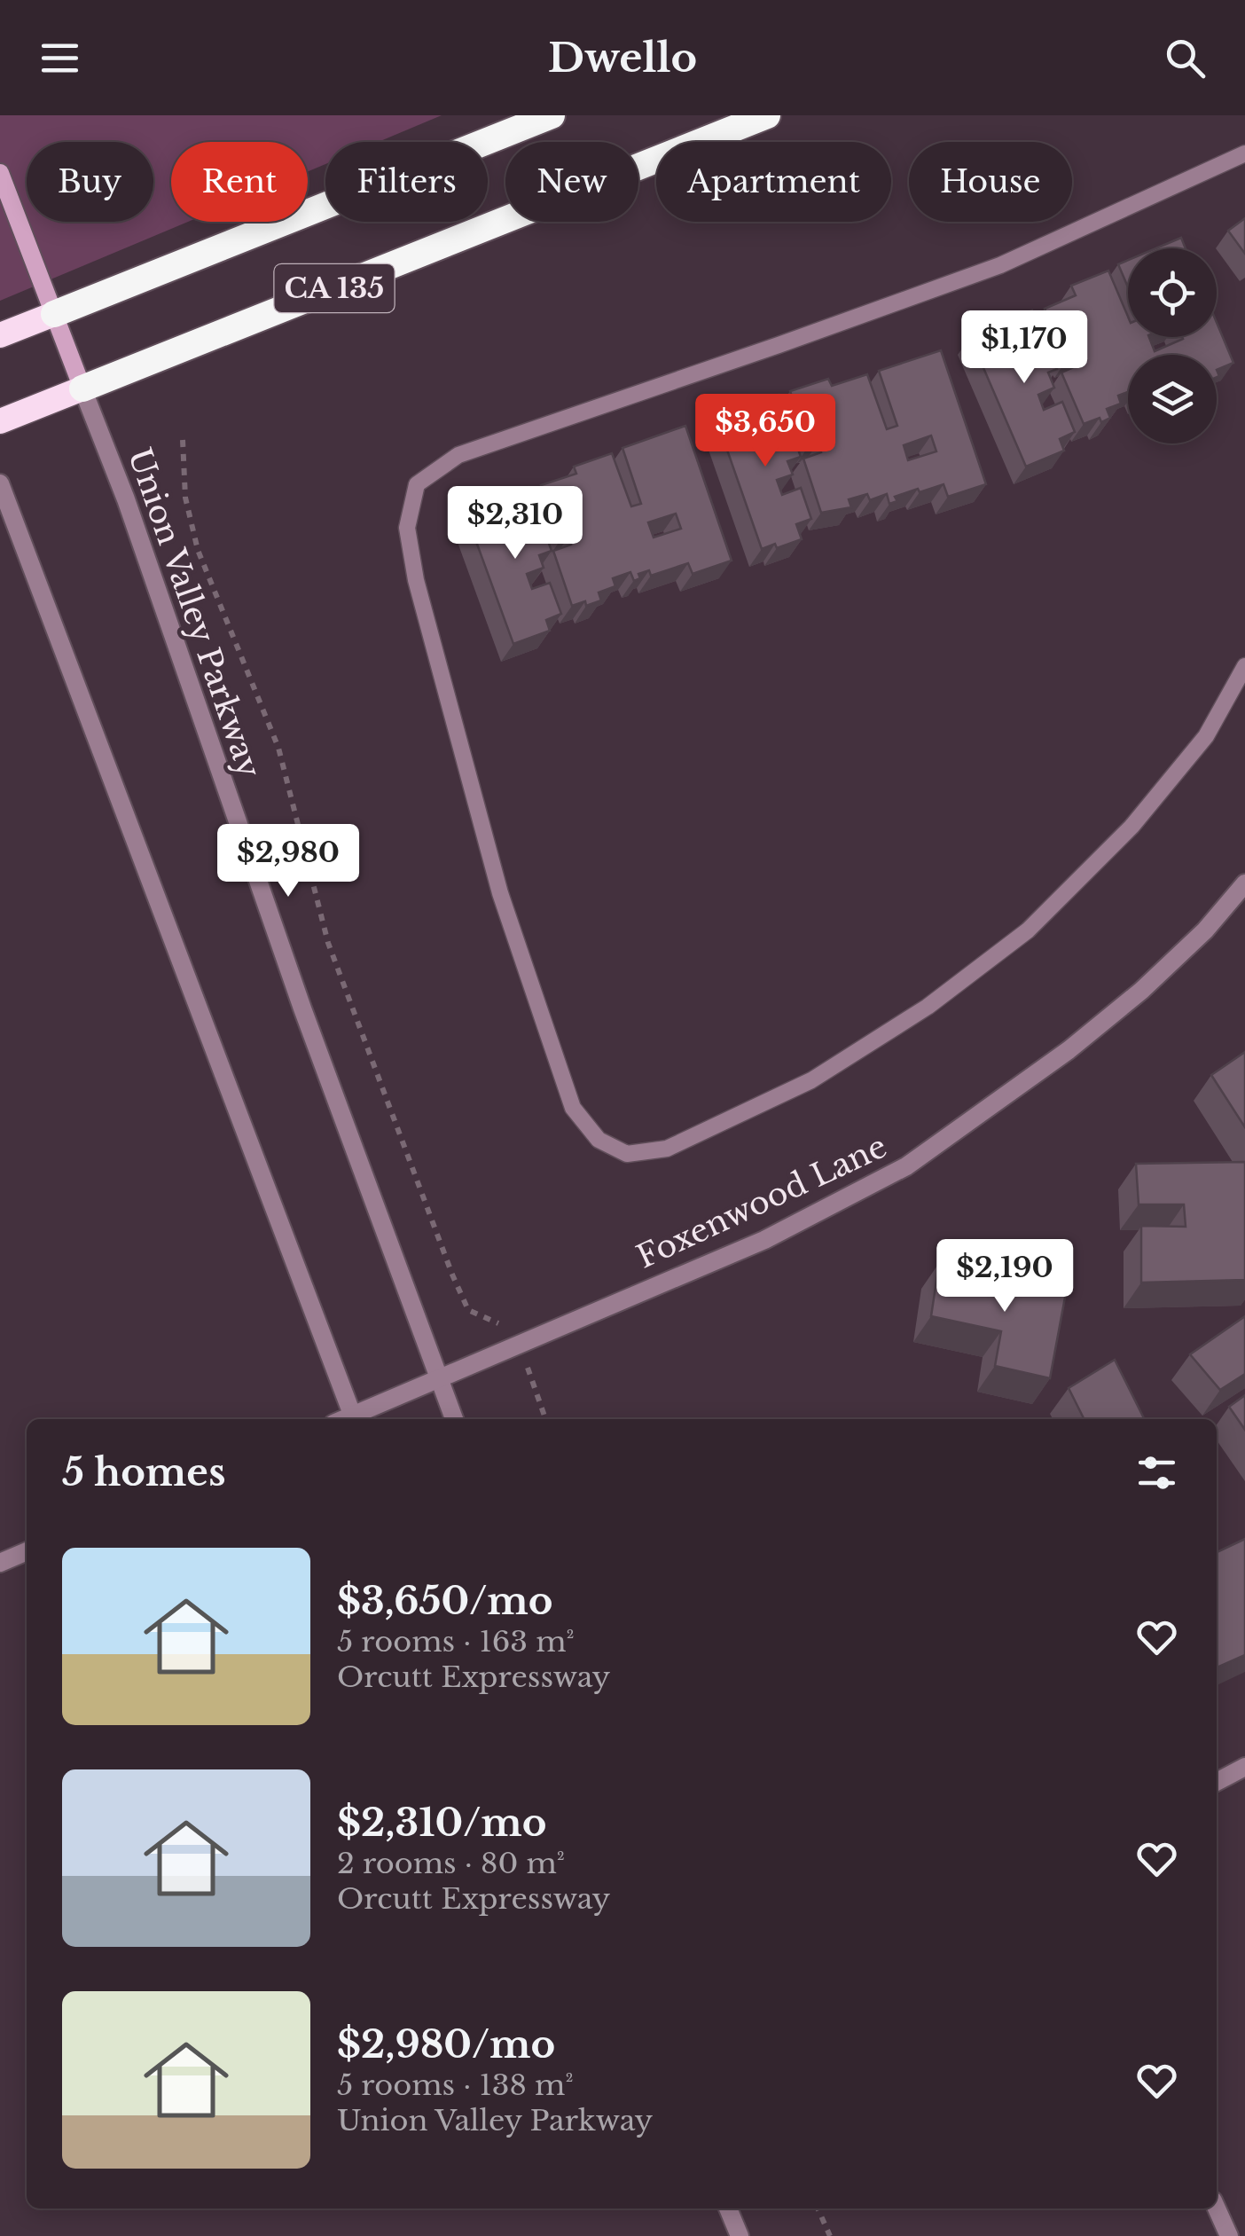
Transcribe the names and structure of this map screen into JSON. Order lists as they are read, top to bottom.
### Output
{
  "streets": {
    "highway": ["CA 135"],
    "main road": ["Union Valley Parkway"],
    "street": ["Foxenwood Lane"]
  },
  "crossings": [
    ["CA 135", "Union Valley Parkway"],
    ["Union Valley Parkway", "Foxenwood Lane"]
  ],
  "page": {
    "header": "Dwello",
    "chip": [
      "Buy",
      "Rent",
      "Filters",
      "New",
      "Apartment",
      "House"
    ],
    "price": [
      "$1,170",
      "$3,650",
      "$2,310",
      "$2,980",
      "$2,190"
    ],
    "heading": "5 homes",
    "list": [
      {
        "name": "$3,650/mo",
        "note": "5 rooms · 163 m² · Orcutt Expressway"
      },
      {
        "name": "$2,310/mo",
        "note": "2 rooms · 80 m² · Orcutt Expressway"
      },
      {
        "name": "$2,980/mo",
        "note": "5 rooms · 138 m² · Union Valley Parkway"
      }
    ]
  }
}
